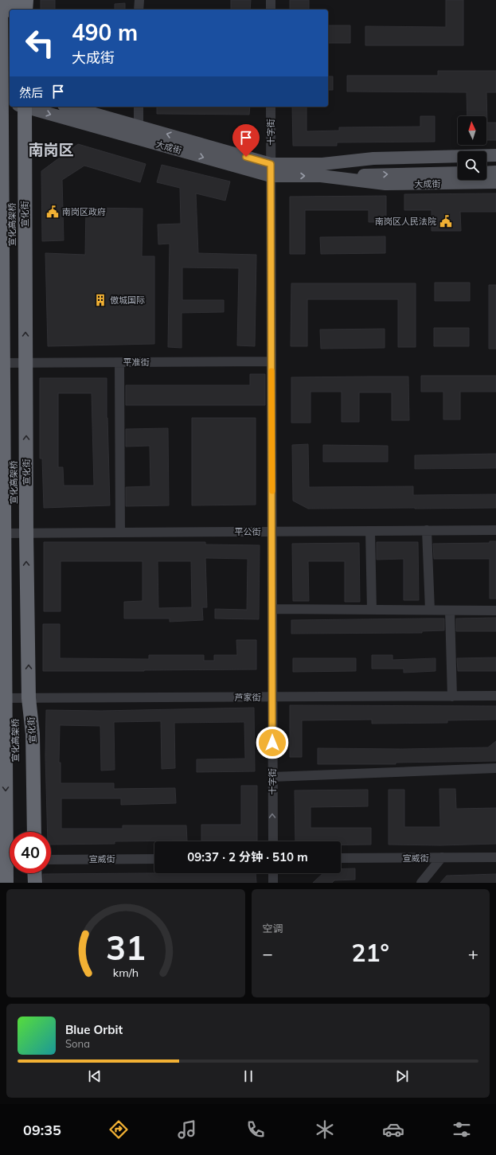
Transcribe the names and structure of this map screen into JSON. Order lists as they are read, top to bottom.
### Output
{
  "streets": {
    "highway": ["宣化街", "宣化高架桥"],
    "main road": ["大成街"],
    "street": [
      "十字街",
      "平准街",
      "平公街",
      "芦家街",
      "宣威街"
    ]
  },
  "crossings": [
    ["十字街", "大成街"],
    ["十字街", "平准街"],
    ["十字街", "平公街"],
    ["十字街", "芦家街"],
    ["宣化街", "平准街"],
    ["宣化街", "平公街"],
    ["宣化街", "芦家街"]
  ],
  "one_way": ["宣化街"],
  "districts": ["南岗区"],
  "places": {
    "public building": ["南岗区政府", "南岗区人民法院"],
    "building": ["傲城国际"]
  },
  "north": "top",
  "page": {
    "turn": ["490 m", "大成街"],
    "then": "然后",
    "limit": "40",
    "trip": "09:37 · 2 分钟 · 510 m",
    "tile": "空调",
    "heat": ["−", "21°", "+"],
    "song": ["Blue Orbit", "Sona"],
    "tabs": "09:35",
    "gauge": ["31", "km/h"]
  }
}
